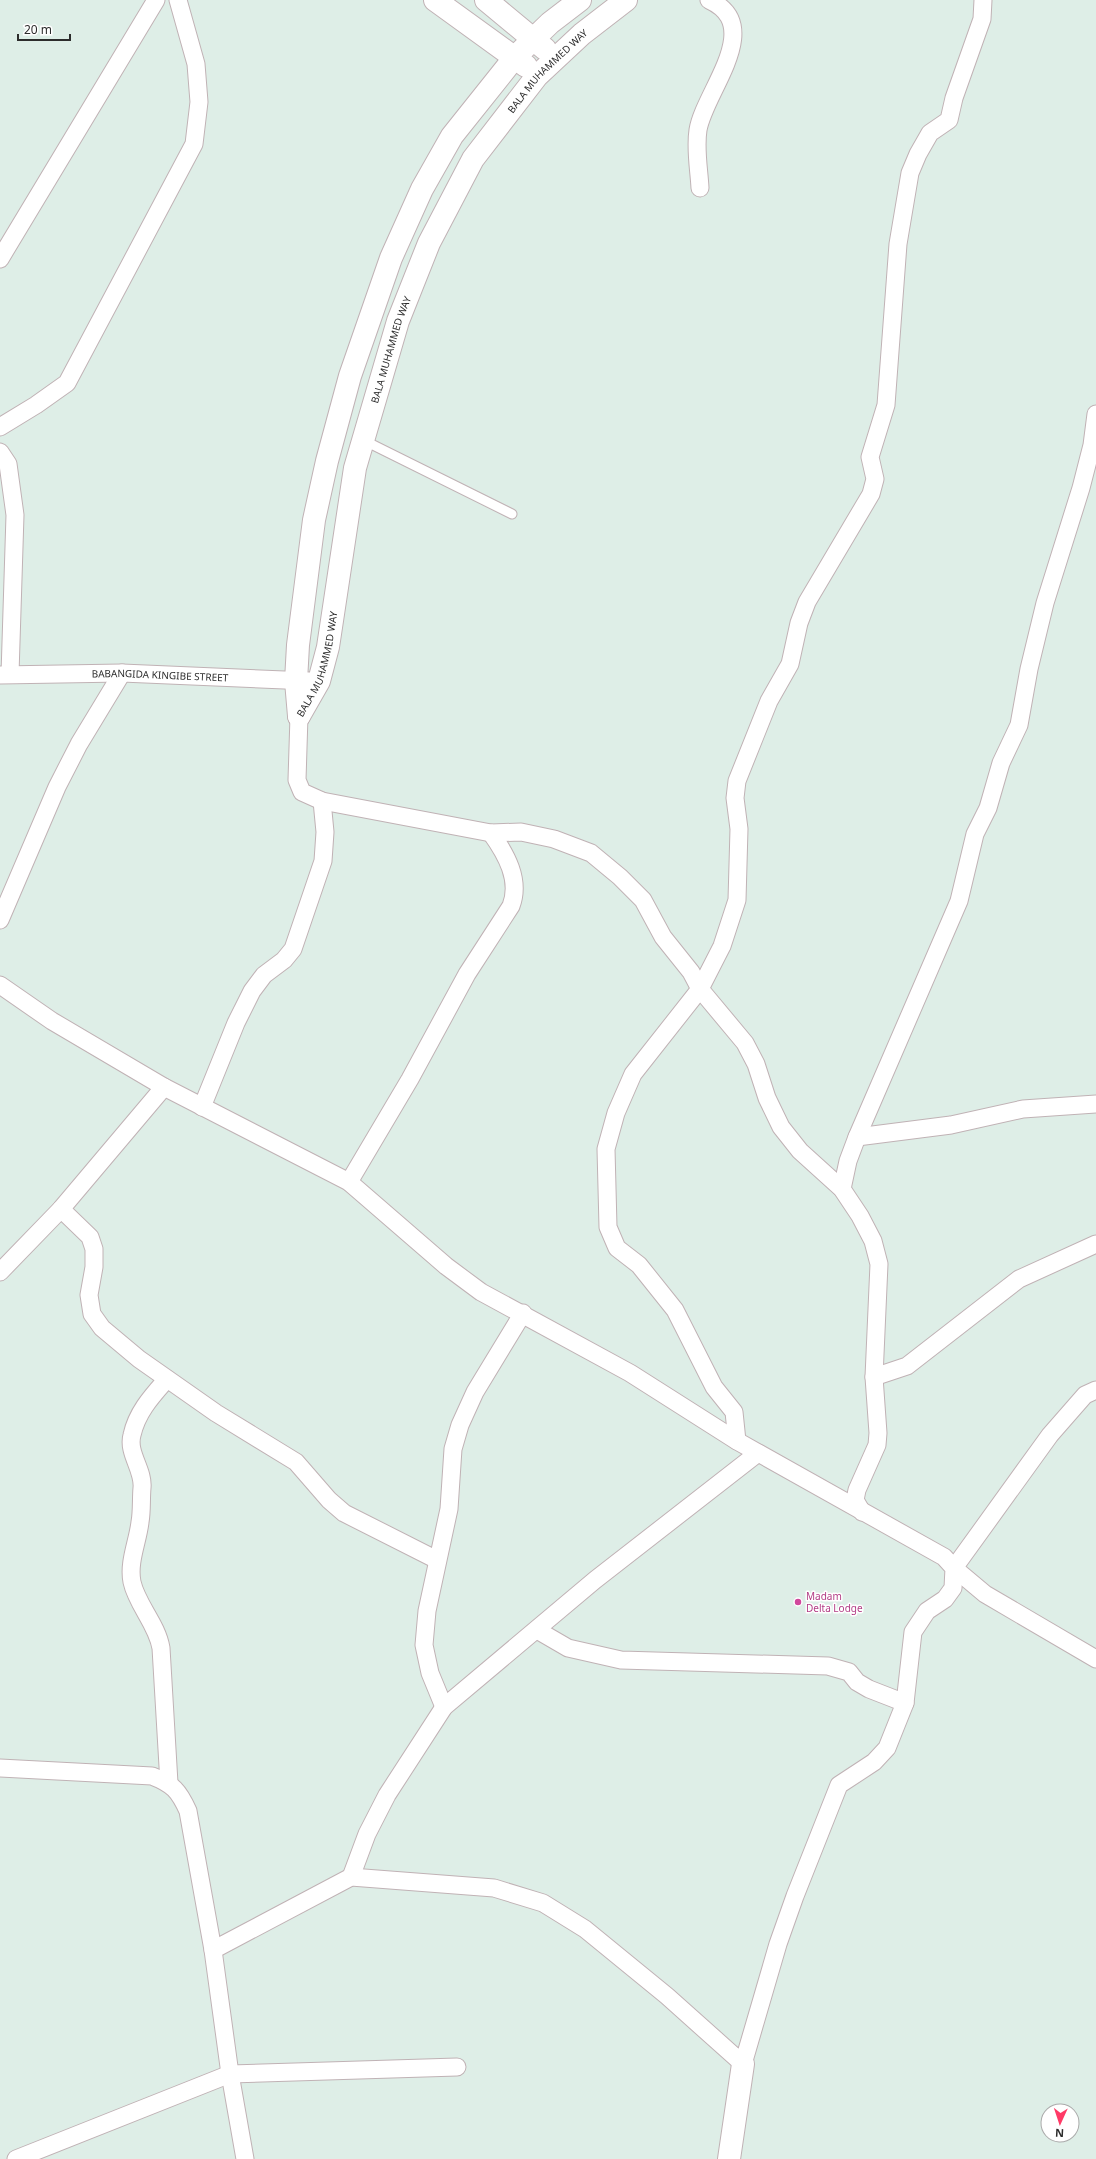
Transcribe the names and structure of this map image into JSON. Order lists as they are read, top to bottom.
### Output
{
  "streets": {
    "street": ["BALA MUHAMMED WAY", "BABANGIDA KINGIBE STREET"]
  },
  "crossings": [
    ["BALA MUHAMMED WAY", "BABANGIDA KINGIBE STREET"]
  ],
  "places": ["Madam Delta Lodge"],
  "scale_bar": "20 m",
  "north": "bottom"
}
